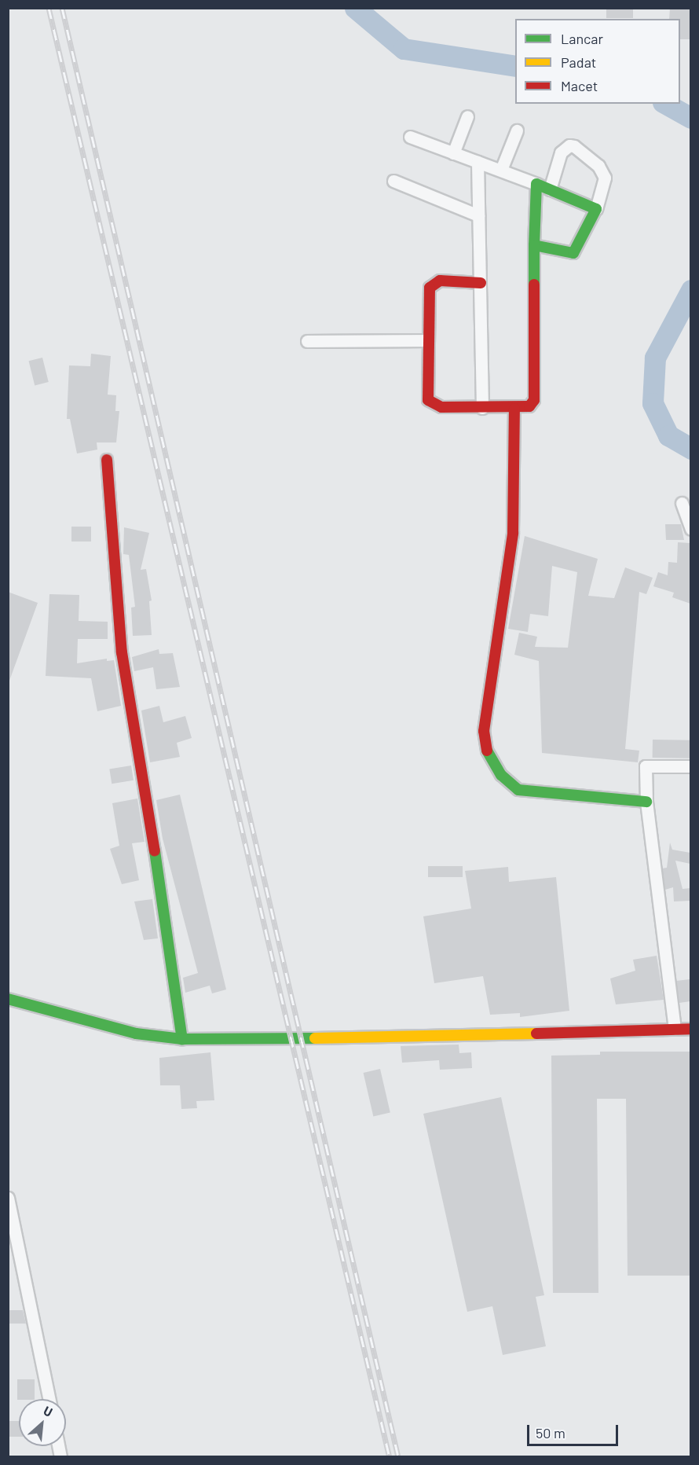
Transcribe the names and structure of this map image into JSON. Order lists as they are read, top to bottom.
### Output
{
  "legend": ["Lancar", "Padat", "Macet"],
  "scale_bar": "50 m",
  "north": "top right"
}
